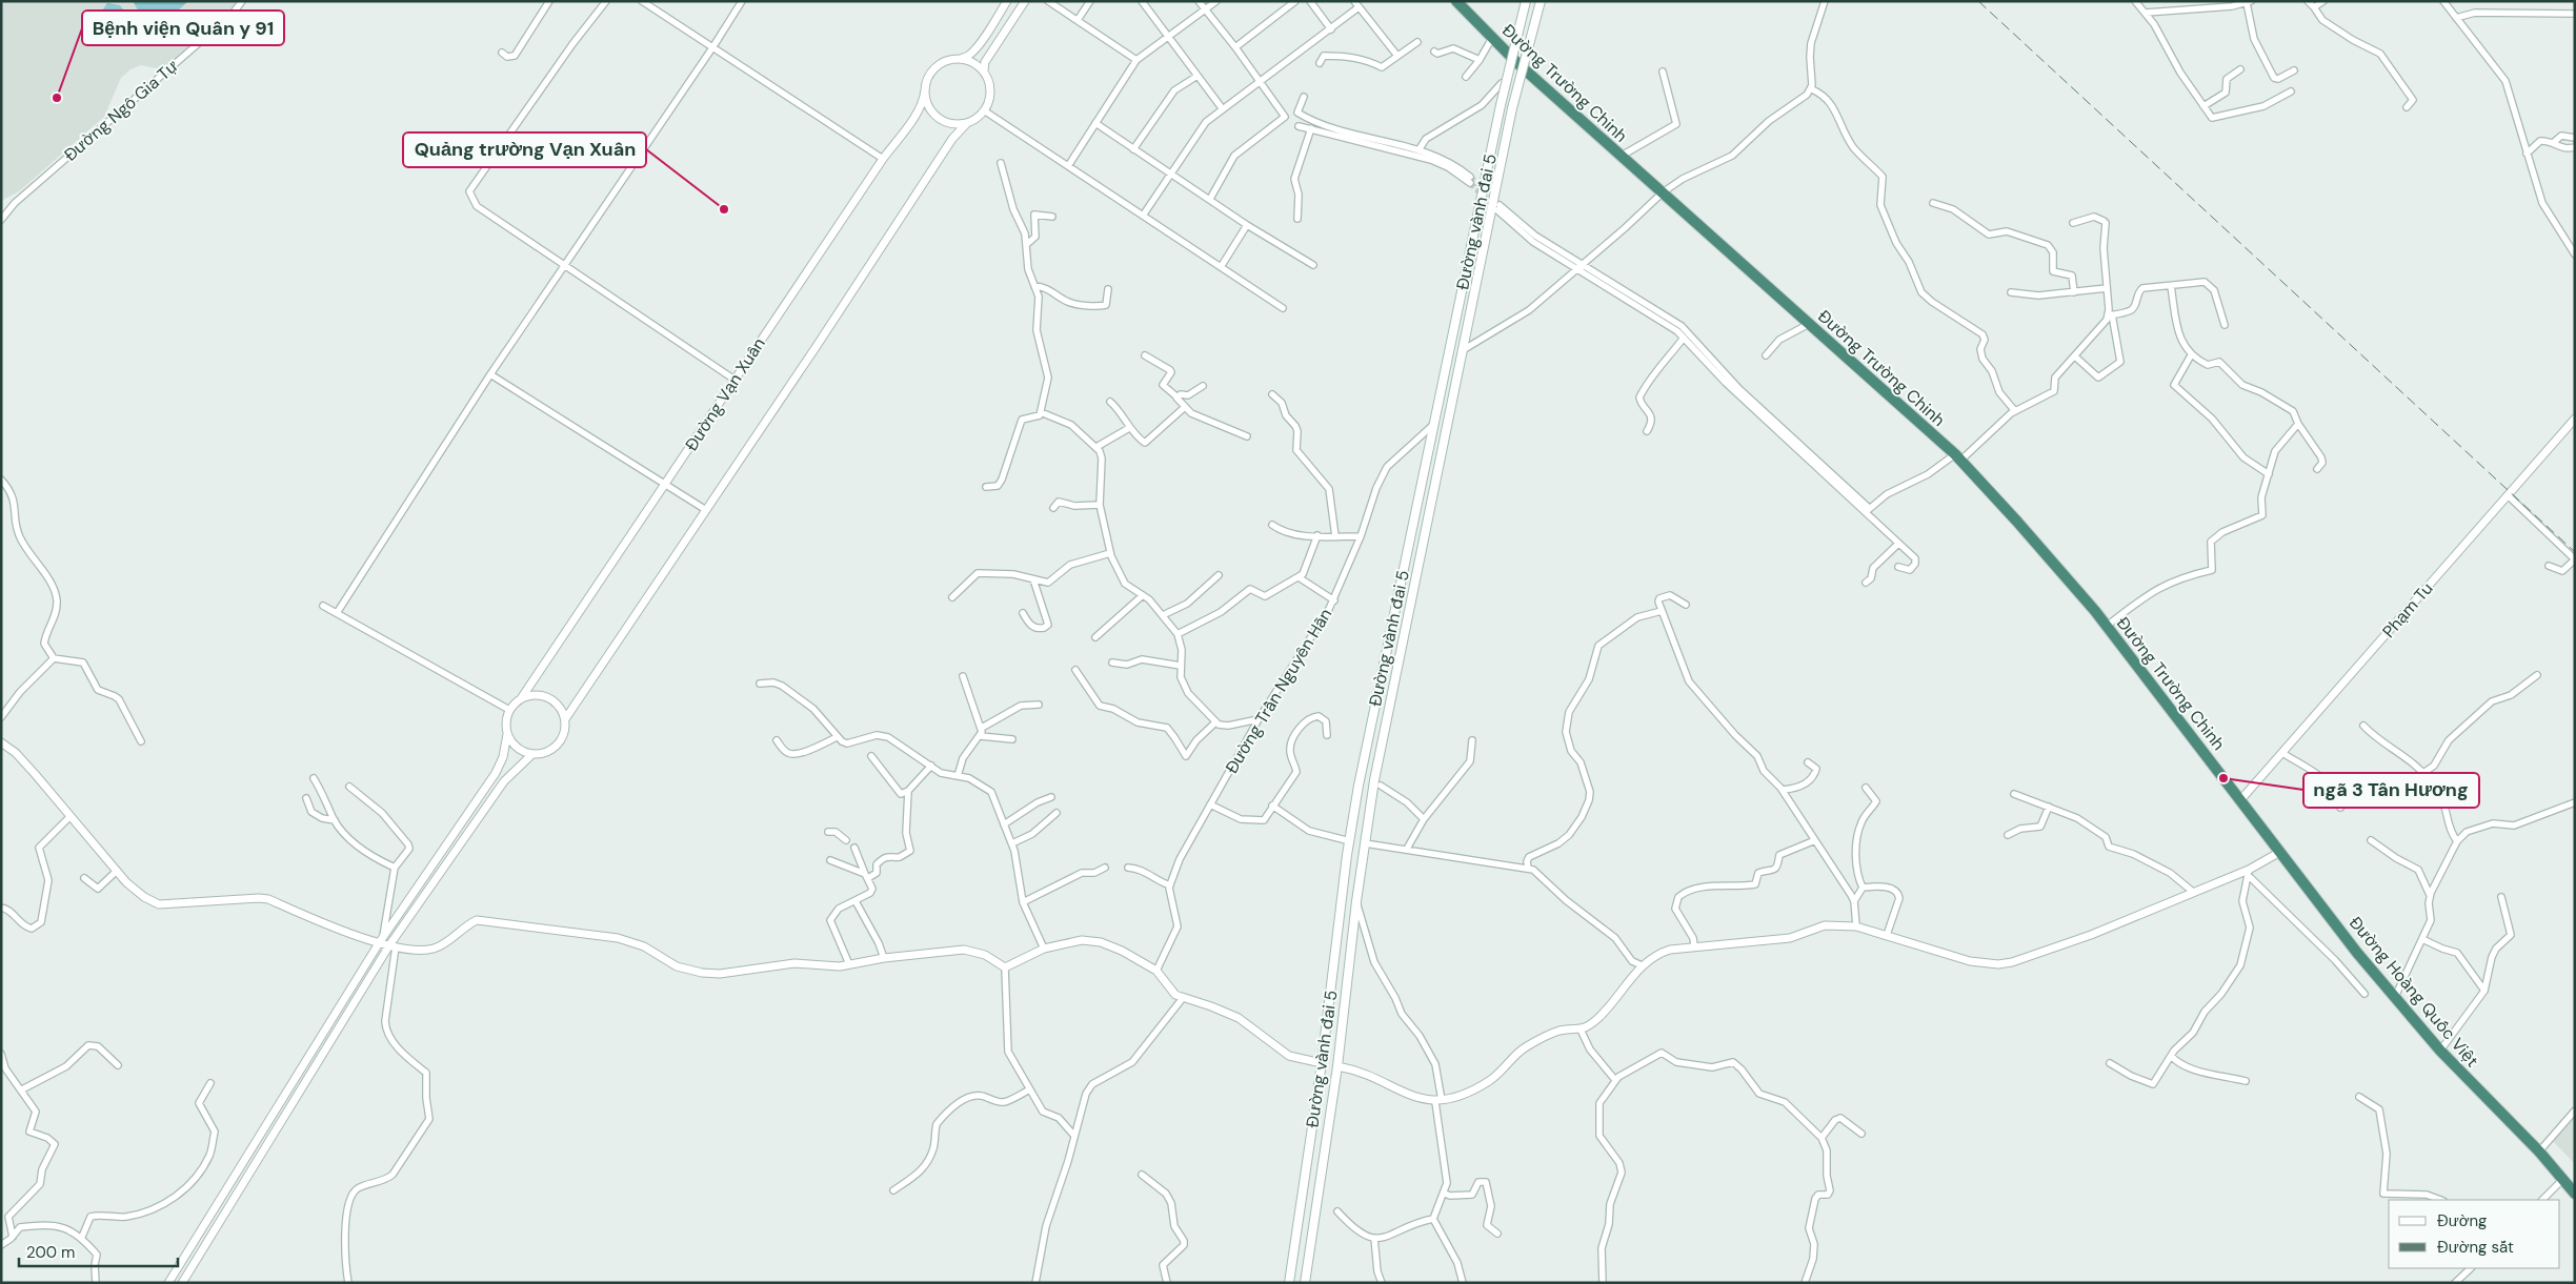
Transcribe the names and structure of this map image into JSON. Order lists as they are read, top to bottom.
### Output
{
  "streets": {
    "highway": ["Đường Trường Chinh", "Đường Hoàng Quốc Việt"],
    "main road": ["Đường vành đai 5"],
    "street": [
      "Đường Ngô Gia Tự",
      "Đường Vạn Xuân",
      "Phạm Tu",
      "Đường Trần Nguyên Hãn"
    ]
  },
  "crossings": [
    ["Đường Trường Chinh", "Phạm Tu"],
    ["Đường Trường Chinh", "Đường Hoàng Quốc Việt"],
    ["Đường vành đai 5", "Đường Trần Nguyên Hãn"],
    ["Phạm Tu", "Đường Hoàng Quốc Việt"]
  ],
  "places": ["Bệnh viện Quân y 91", "Quảng trường Vạn Xuân", "ngã 3 Tân Hương"],
  "legend": ["Đường", "Đường sắt"],
  "scale_bar": "200 m"
}
